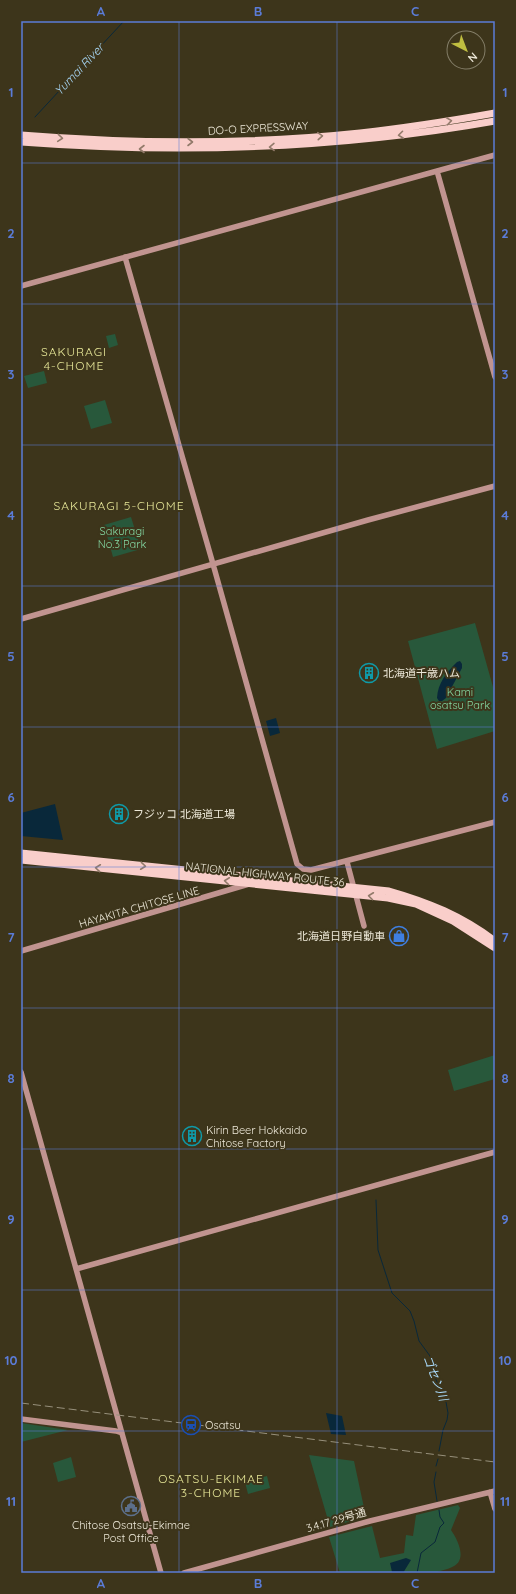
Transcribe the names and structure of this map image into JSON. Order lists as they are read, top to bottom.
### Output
{
  "streets": {
    "highway": ["DO-O EXPRESSWAY", "NATIONAL HIGHWAY ROUTE 36"],
    "street": ["HAYAKITA CHITOSE LINE", "3.4.17 29号通"]
  },
  "crossings": [
    ["NATIONAL HIGHWAY ROUTE 36", "HAYAKITA CHITOSE LINE"]
  ],
  "districts": ["SAKURAGI 4-CHOME", "SAKURAGI 5-CHOME", "OSATSU-EKIMAE 3-CHOME"],
  "water": ["Yumai River", "ゴセン川"],
  "parks": ["Sakuragi No.3 Park", "Kami osatsu Park"],
  "places": {
    "building": ["北海道千歳ハム", "フジッコ 北海道工場", "Kirin Beer Hokkaido Chitose Factory"],
    "shop": ["北海道日野自動車"],
    "station": ["Osatsu"],
    "public building": ["Chitose Osatsu-Ekimae Post Office"]
  },
  "north": "bottom right",
  "grid": {
    "columns": ["A", "B", "C"],
    "rows": [
      "1",
      "2",
      "3",
      "4",
      "5",
      "6",
      "7",
      "8",
      "9",
      "10",
      "11"
    ]
  }
}
